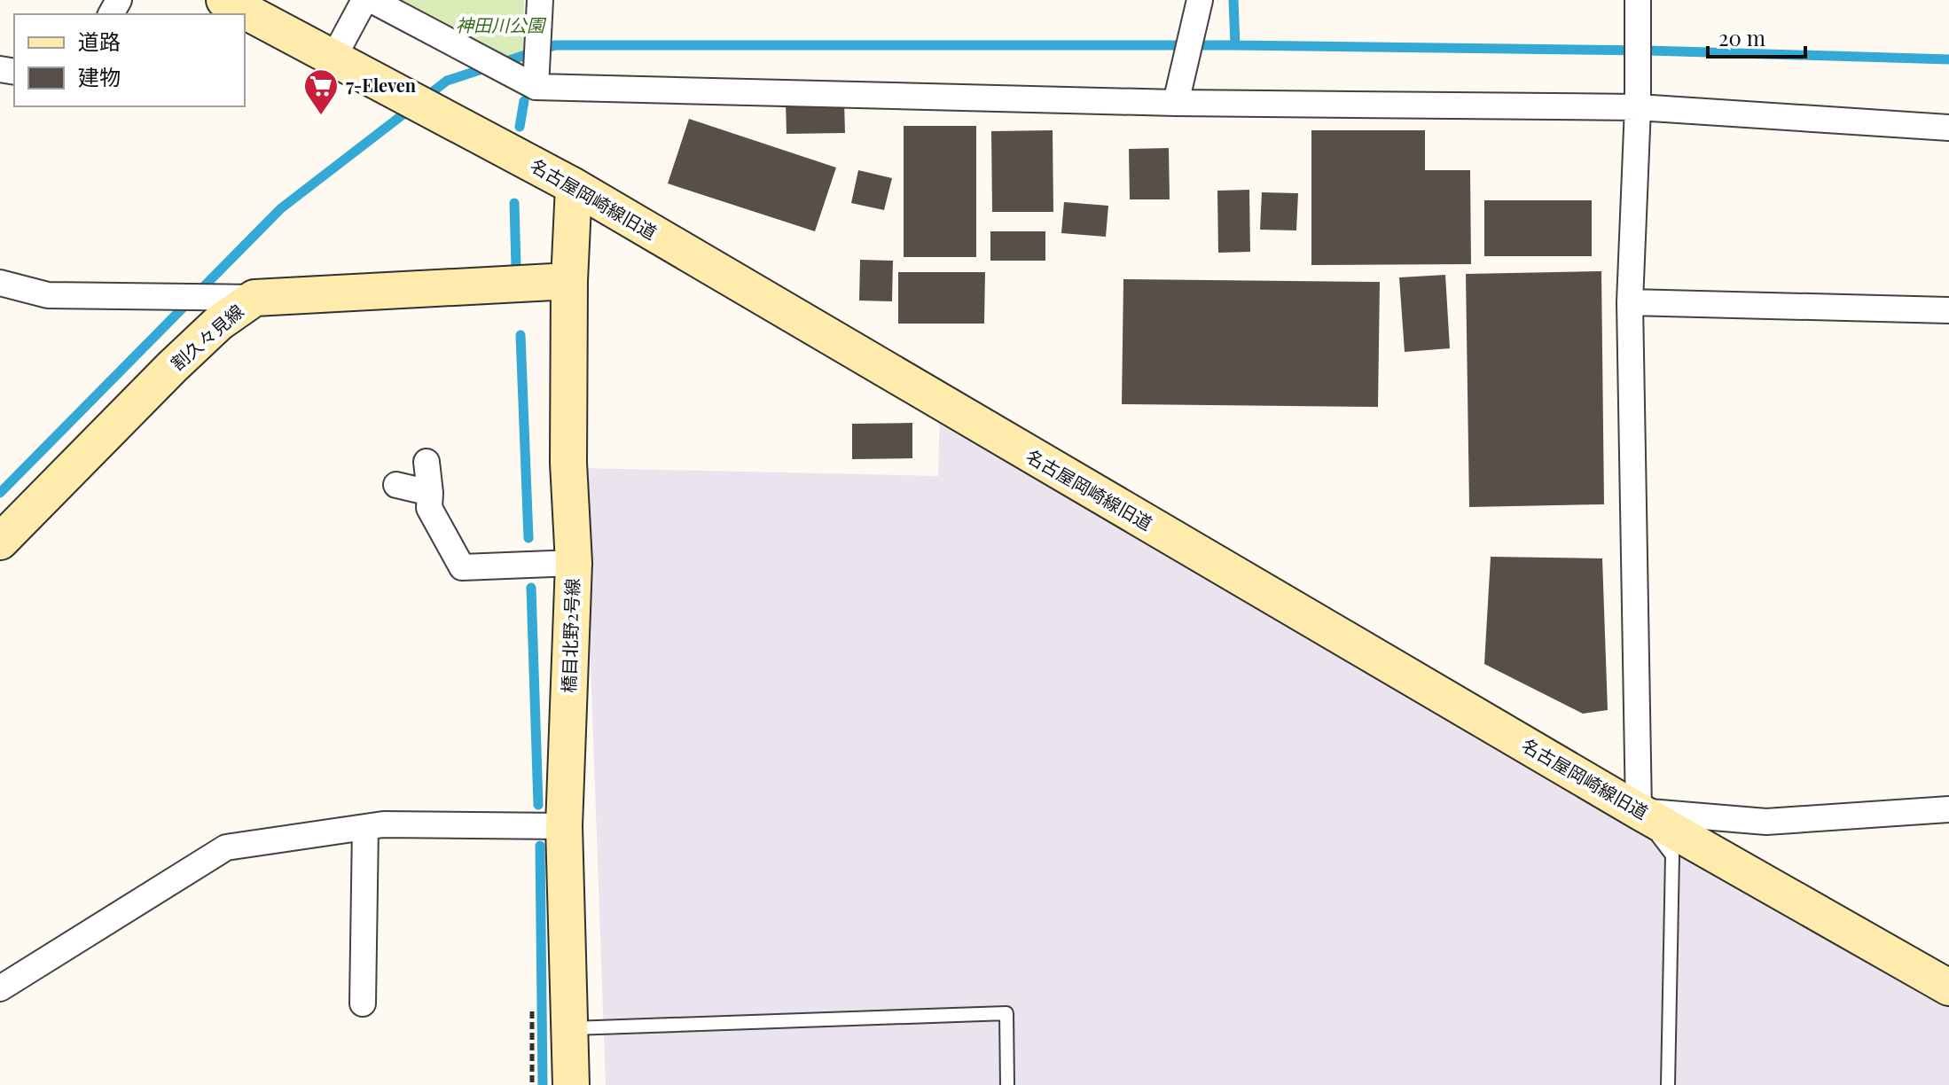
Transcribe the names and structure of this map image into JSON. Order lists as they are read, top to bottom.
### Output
{
  "streets": {
    "street": ["名古屋岡崎線旧道", "割久々見線", "橋目北野2号線"]
  },
  "crossings": [
    ["名古屋岡崎線旧道", "橋目北野2号線"],
    ["割久々見線", "橋目北野2号線"]
  ],
  "parks": ["神田川公園"],
  "places": {
    "supermarket": ["7-Eleven"]
  },
  "legend": ["道路", "建物"],
  "scale_bar": "20 m"
}
